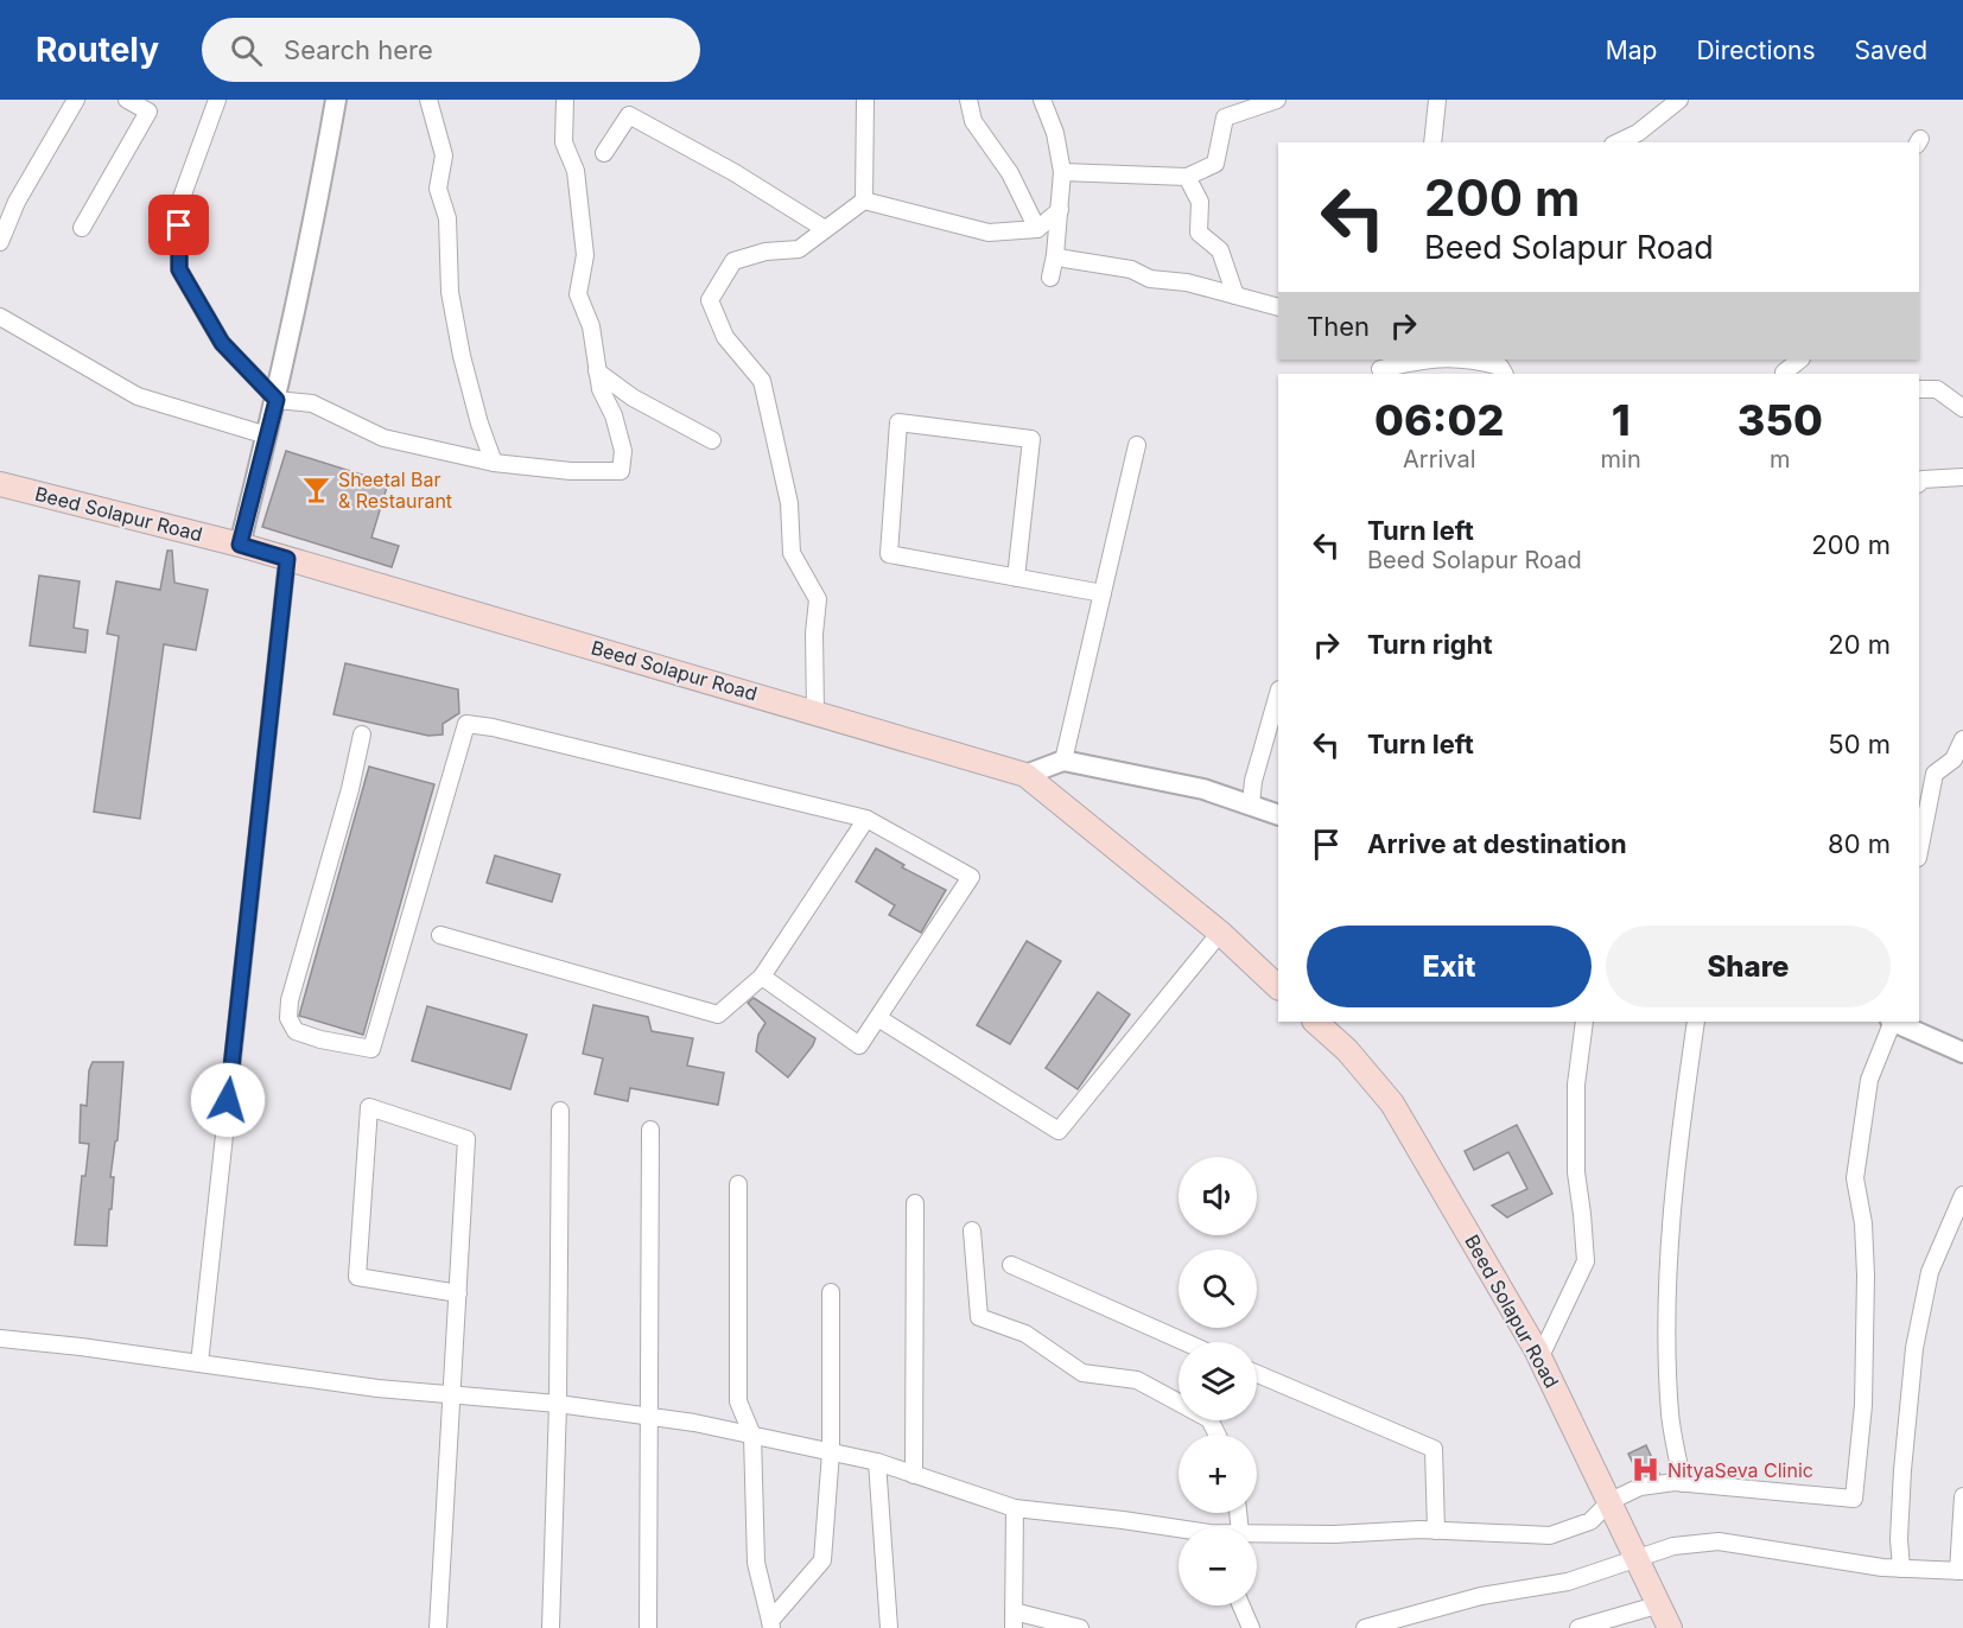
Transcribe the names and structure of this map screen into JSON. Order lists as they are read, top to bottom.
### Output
{
  "streets": {
    "main road": ["Beed Solapur Road"]
  },
  "places": {
    "bar": ["Sheetal Bar & Restaurant"],
    "hospital": ["NityaSeva Clinic"]
  },
  "page": {
    "header": "Routely",
    "search": "Search here",
    "nav": ["Map", "Directions", "Saved"],
    "turn": ["200 m", "Beed Solapur Road"],
    "then": "Then",
    "eta": [
      "06:02",
      "Arrival",
      "1",
      "min",
      "350",
      "m"
    ],
    "list": [
      {
        "name": "Turn left",
        "note": "Beed Solapur Road",
        "value": "200 m"
      },
      {
        "name": "Turn right",
        "value": "20 m"
      },
      {
        "name": "Turn left",
        "value": "50 m"
      },
      {
        "name": "Arrive at destination",
        "value": "80 m"
      }
    ],
    "buttons": ["Exit", "Share"],
    "map_buttons": ["+", "−"]
  }
}
